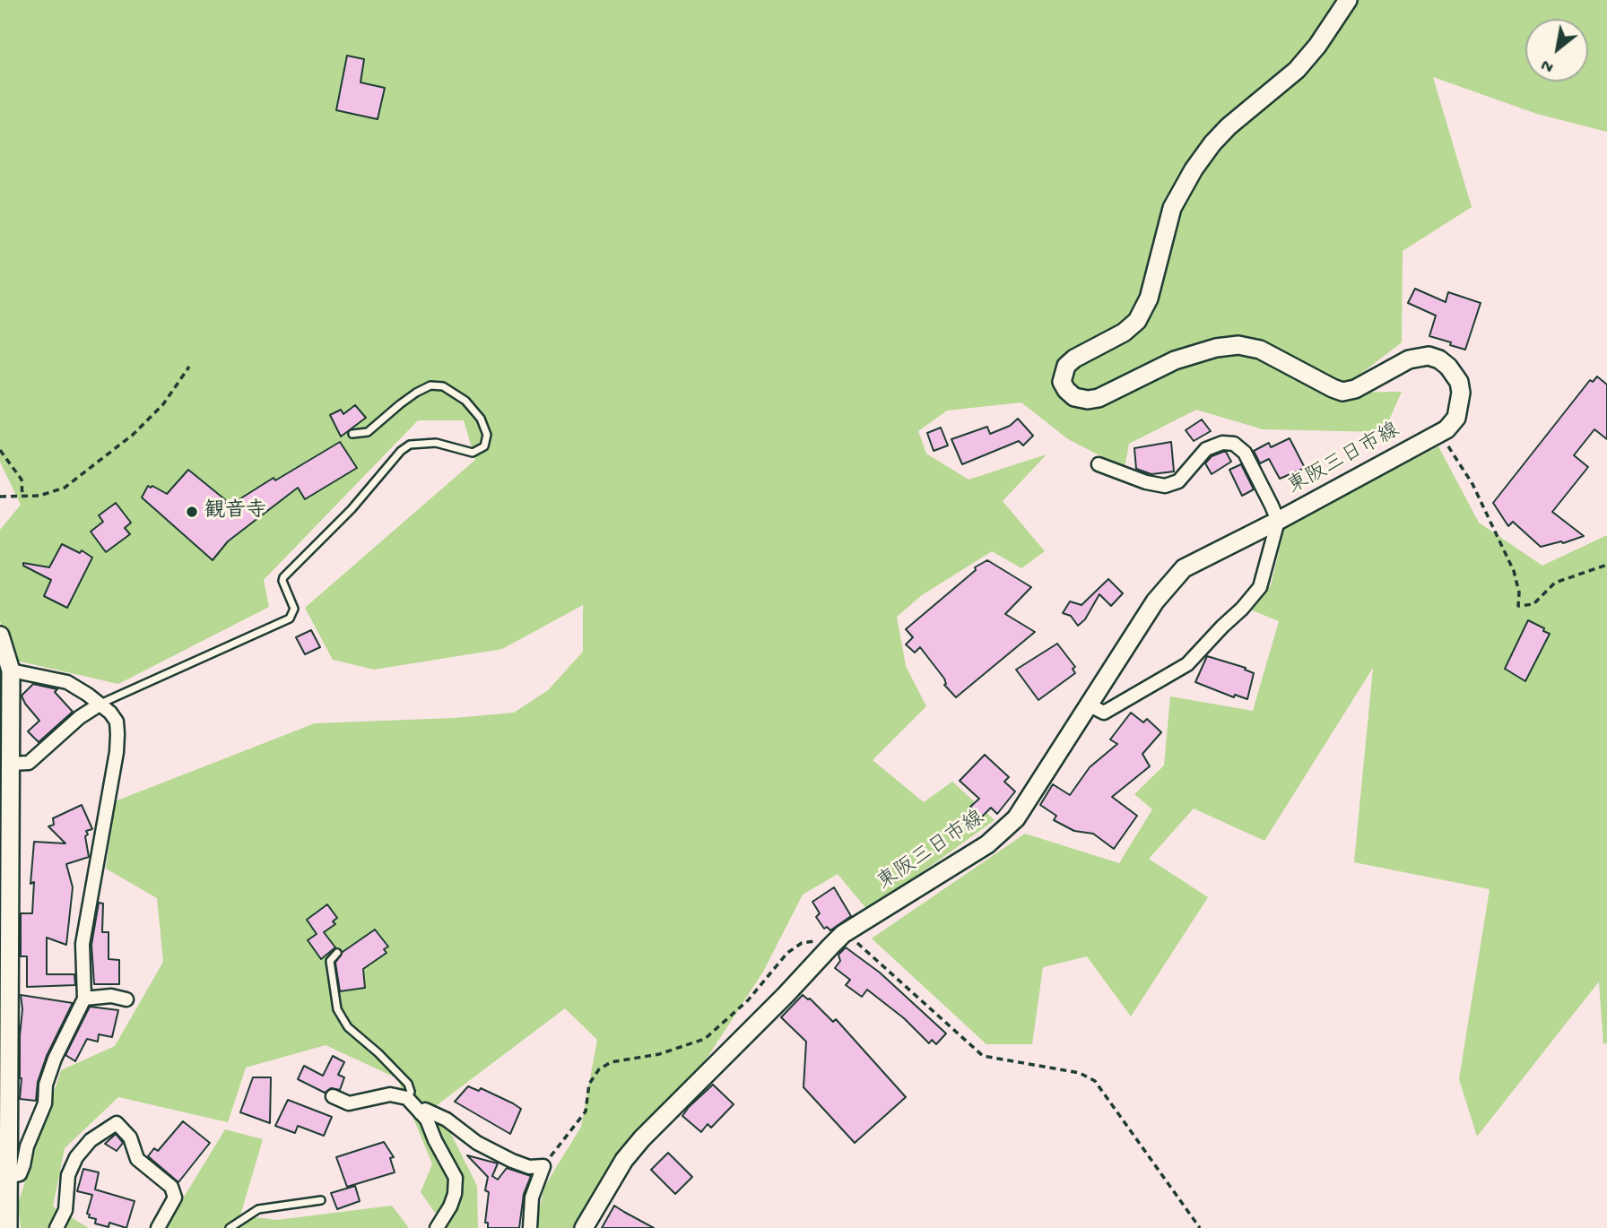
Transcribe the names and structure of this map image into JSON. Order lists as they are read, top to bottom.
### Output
{
  "streets": {
    "main road": ["東阪三日市線"]
  },
  "places": ["観音寺"],
  "north": "bottom left"
}
